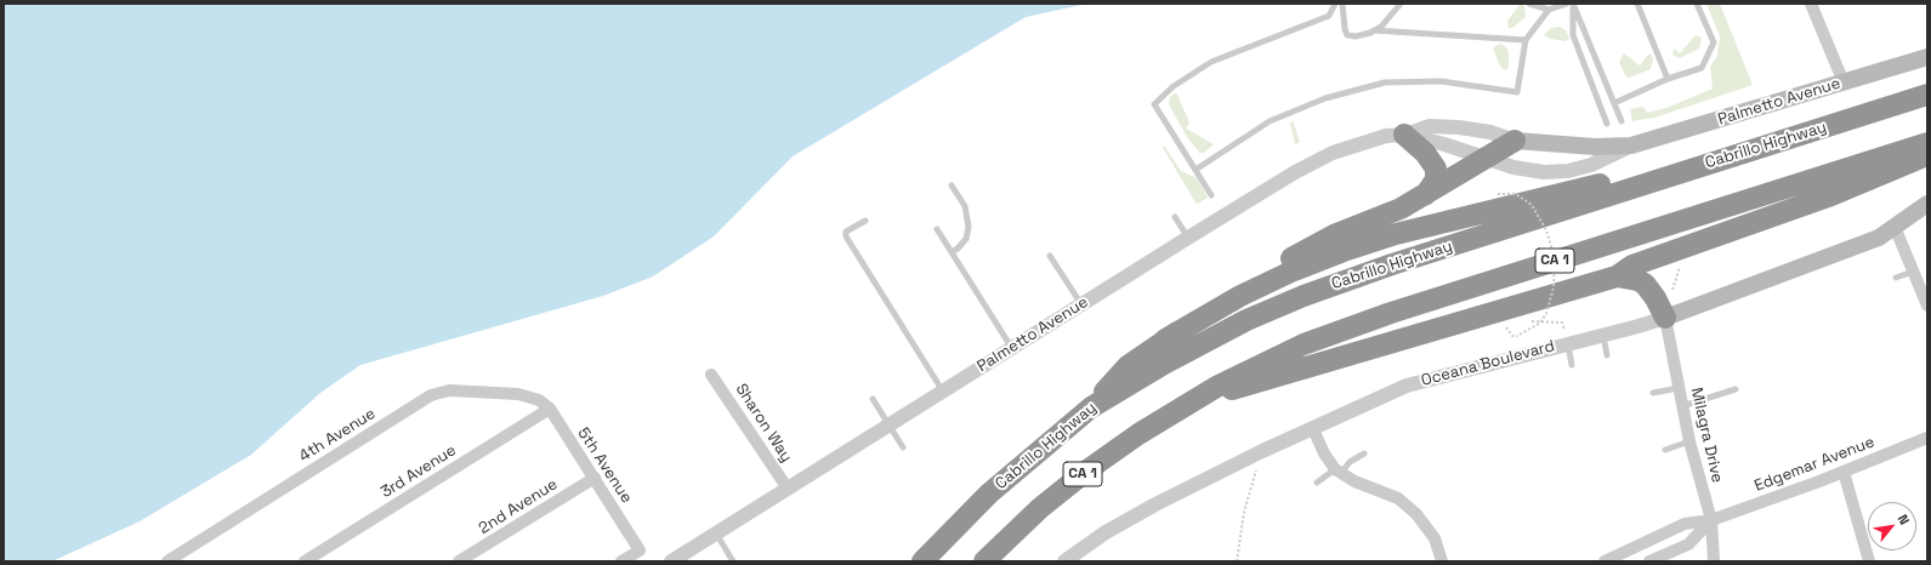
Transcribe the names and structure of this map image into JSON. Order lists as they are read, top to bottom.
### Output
{
  "streets": {
    "highway": ["Cabrillo Highway", "CA 1"],
    "main road": ["Palmetto Avenue", "Oceana Boulevard"],
    "street": [
      "Sharon Way",
      "4th Avenue",
      "Milagra Drive",
      "Edgemar Avenue",
      "5th Avenue",
      "3rd Avenue",
      "2nd Avenue"
    ]
  },
  "crossings": [
    ["Palmetto Avenue", "Sharon Way"],
    ["Oceana Boulevard", "Milagra Drive"],
    ["4th Avenue", "5th Avenue"],
    ["Milagra Drive", "Edgemar Avenue"],
    ["5th Avenue", "3rd Avenue"],
    ["5th Avenue", "2nd Avenue"]
  ],
  "north": "top right"
}
